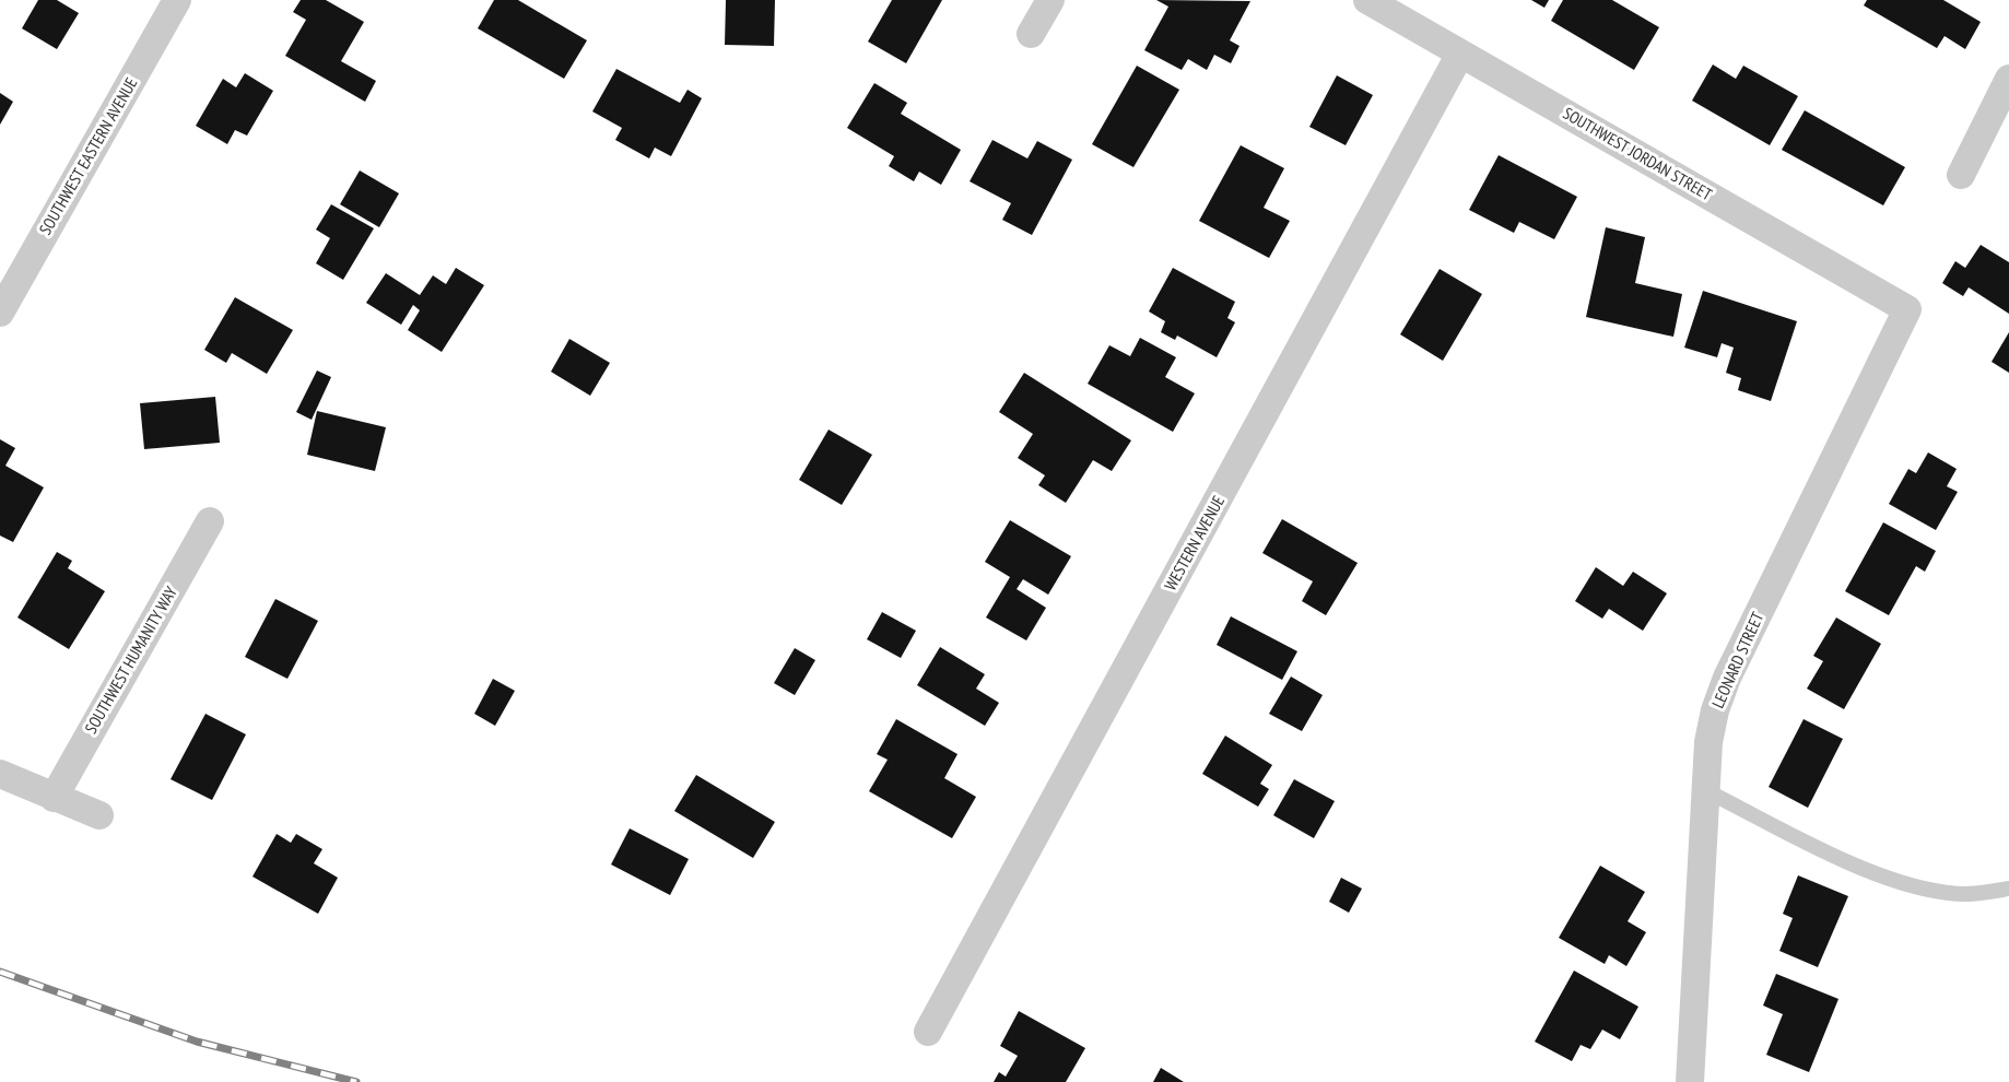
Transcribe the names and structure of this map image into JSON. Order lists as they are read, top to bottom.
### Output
{
  "streets": {
    "street": [
      "SOUTHWEST JORDAN STREET",
      "SOUTHWEST EASTERN AVENUE",
      "WESTERN AVENUE",
      "SOUTHWEST HUMANITY WAY",
      "LEONARD STREET"
    ]
  },
  "crossings": [
    ["SOUTHWEST JORDAN STREET", "WESTERN AVENUE"],
    ["SOUTHWEST JORDAN STREET", "LEONARD STREET"]
  ]
}
